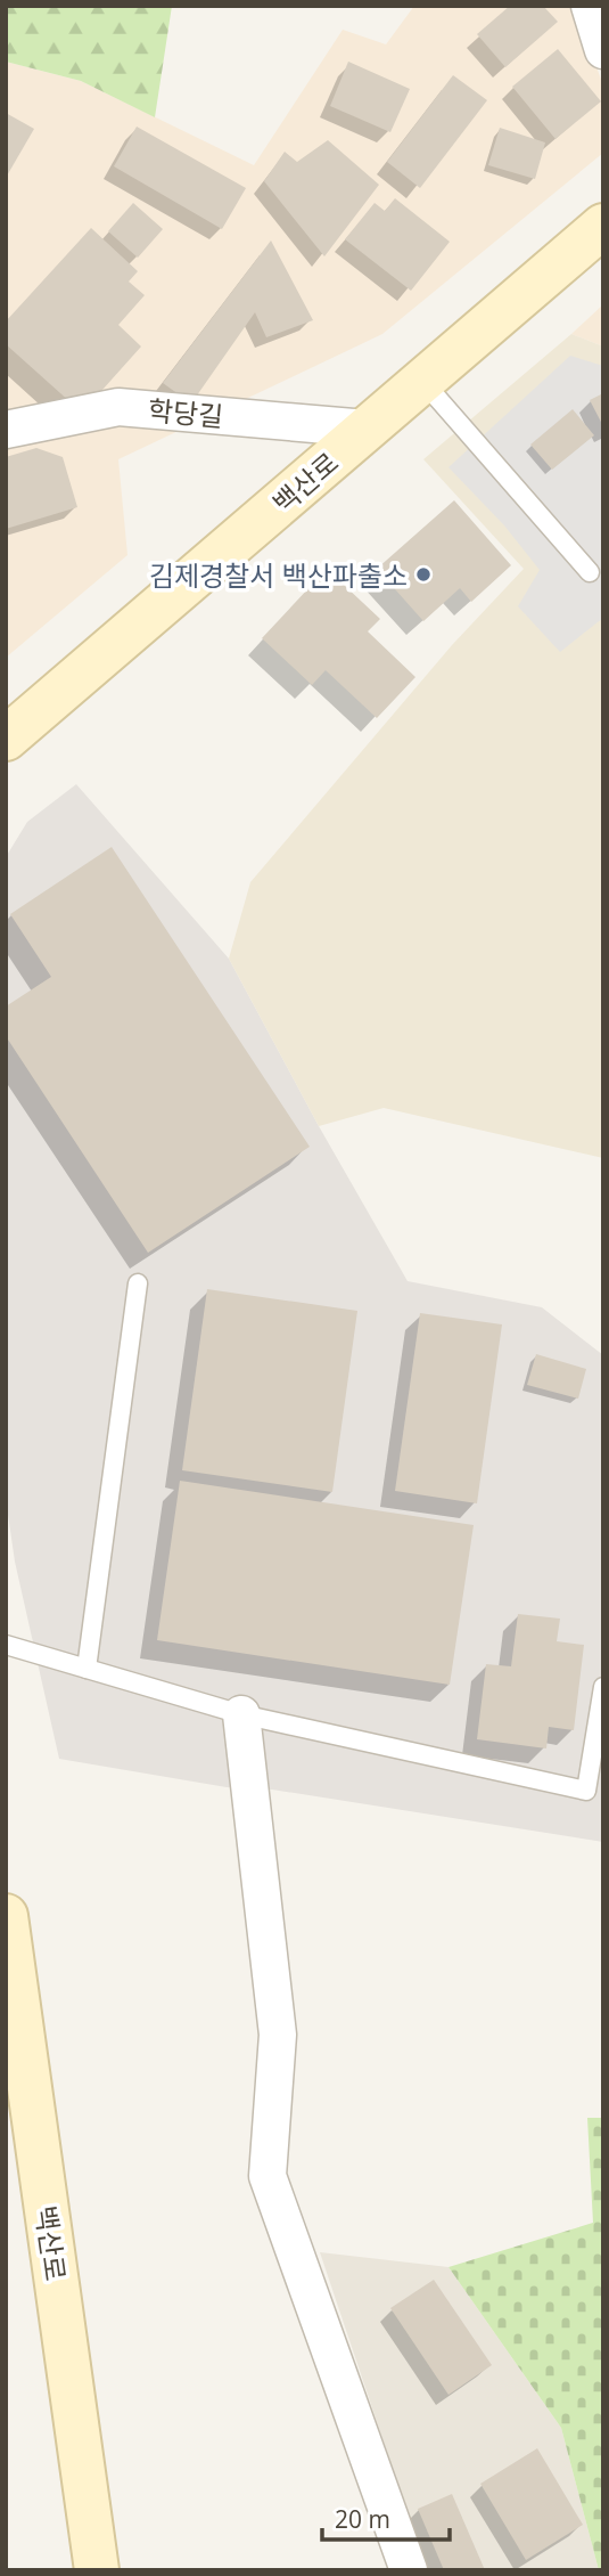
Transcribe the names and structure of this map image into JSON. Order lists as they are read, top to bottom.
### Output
{
  "streets": {
    "main road": ["백산로"],
    "street": ["학당길"]
  },
  "crossings": [
    ["학당길", "백산로"]
  ],
  "places": ["김제경찰서 백산파출소"],
  "scale_bar": "20 m"
}
